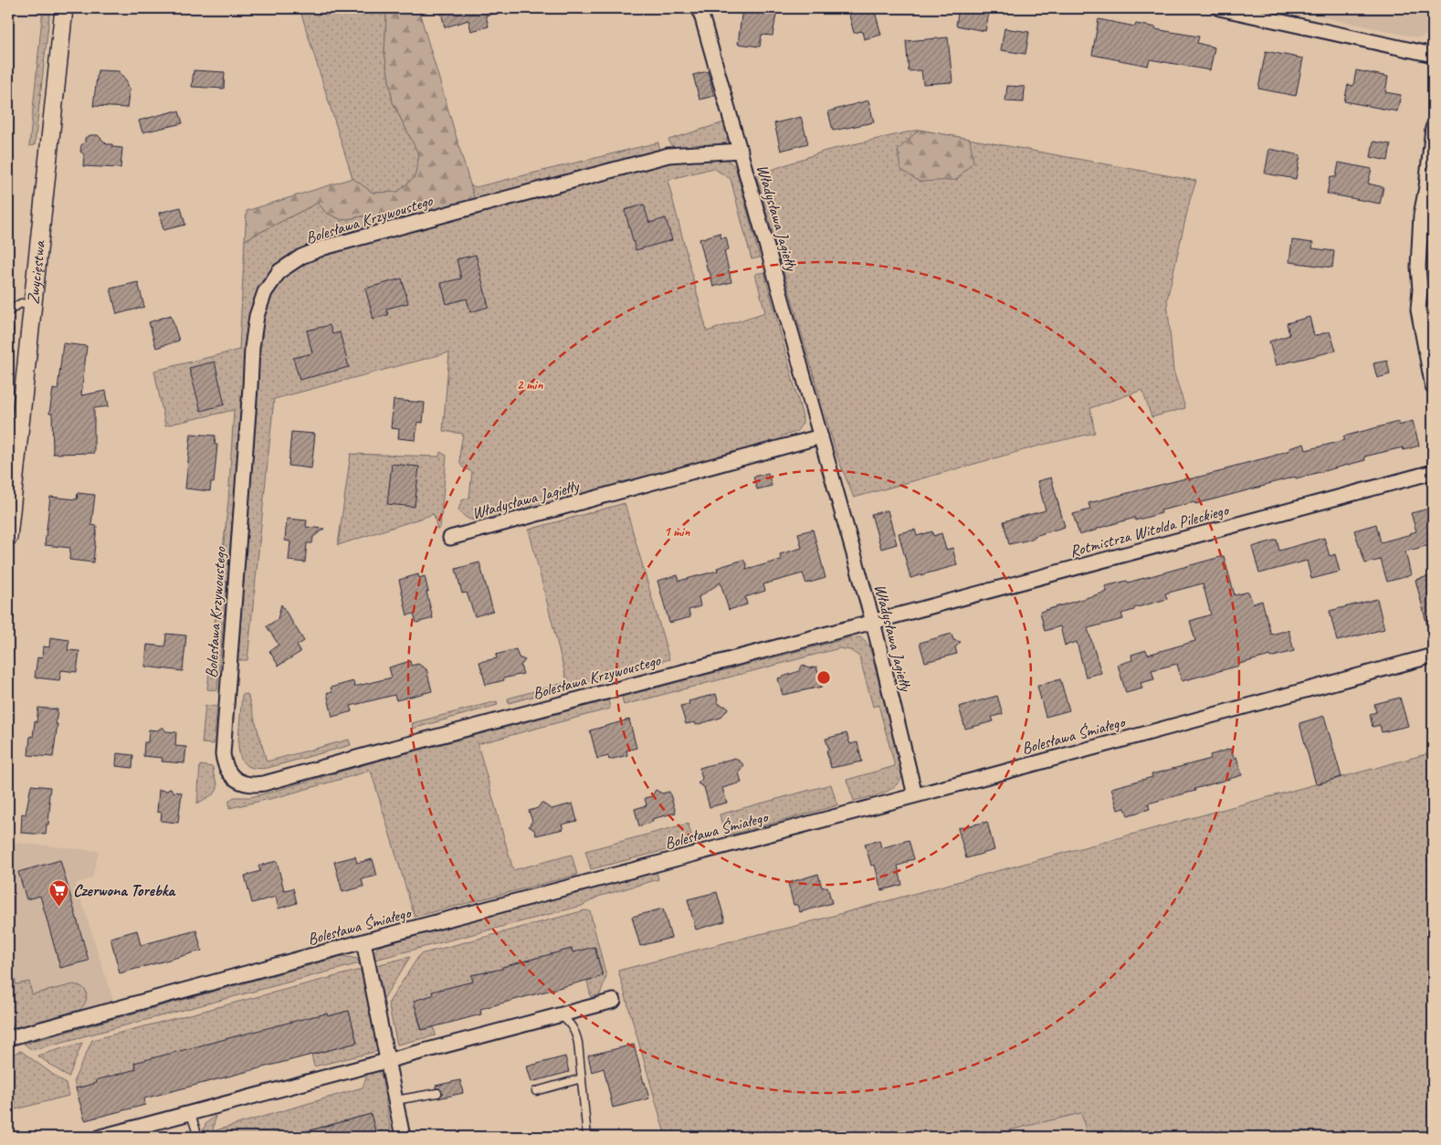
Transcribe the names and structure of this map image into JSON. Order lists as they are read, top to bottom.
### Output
{
  "streets": {
    "street": [
      "Władysława Jagiełły",
      "Bolesława Krzywoustego",
      "Zwycięstwa",
      "Rotmistrza Witolda Pileckiego",
      "Bolesława Śmiałego"
    ]
  },
  "crossings": [
    ["Władysława Jagiełły", "Bolesława Krzywoustego"],
    ["Władysława Jagiełły", "Rotmistrza Witolda Pileckiego"],
    ["Władysława Jagiełły", "Bolesława Śmiałego"],
    ["Bolesława Krzywoustego", "Rotmistrza Witolda Pileckiego"]
  ],
  "places": {
    "supermarket": ["Czerwona Torebka"]
  },
  "rings": ["2 min", "1 min"]
}
